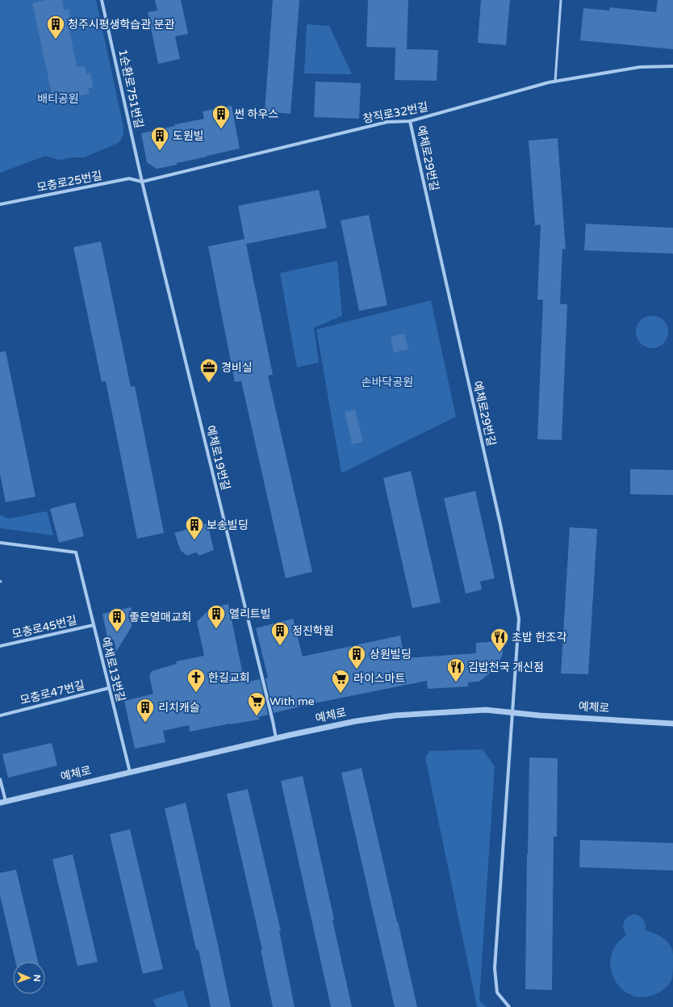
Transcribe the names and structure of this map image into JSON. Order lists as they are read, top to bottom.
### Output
{
  "streets": {
    "street": [
      "1순환로751번길",
      "창직로32번길",
      "예체로29번길",
      "모충로25번길",
      "예체로19번길",
      "모충로45번길",
      "예체로13번길",
      "모충로47번길",
      "예체로"
    ]
  },
  "crossings": [
    ["1순환로751번길", "창직로32번길"],
    ["1순환로751번길", "모충로25번길"],
    ["1순환로751번길", "예체로19번길"],
    ["창직로32번길", "예체로29번길"],
    ["창직로32번길", "모충로25번길"],
    ["창직로32번길", "예체로19번길"],
    ["예체로29번길", "예체로"],
    ["모충로25번길", "예체로19번길"],
    ["예체로19번길", "예체로"],
    ["모충로45번길", "예체로13번길"],
    ["예체로13번길", "모충로47번길"],
    ["예체로13번길", "예체로"]
  ],
  "parks": ["배티공원", "손바닥공원"],
  "places": {
    "building": [
      "청주시평생학습관 분관",
      "썬 하우스",
      "도원빌",
      "보송빌딩",
      "엘리트빌",
      "좋은열매교회",
      "정진학원",
      "상원빌딩",
      "리치캐슬"
    ],
    "office": ["경비실"],
    "restaurant": ["초밥 한조각", "김밥천국 개신점"],
    "church": ["한길교회"],
    "supermarket": ["라이스마트", "With me"]
  },
  "north": "right"
}
